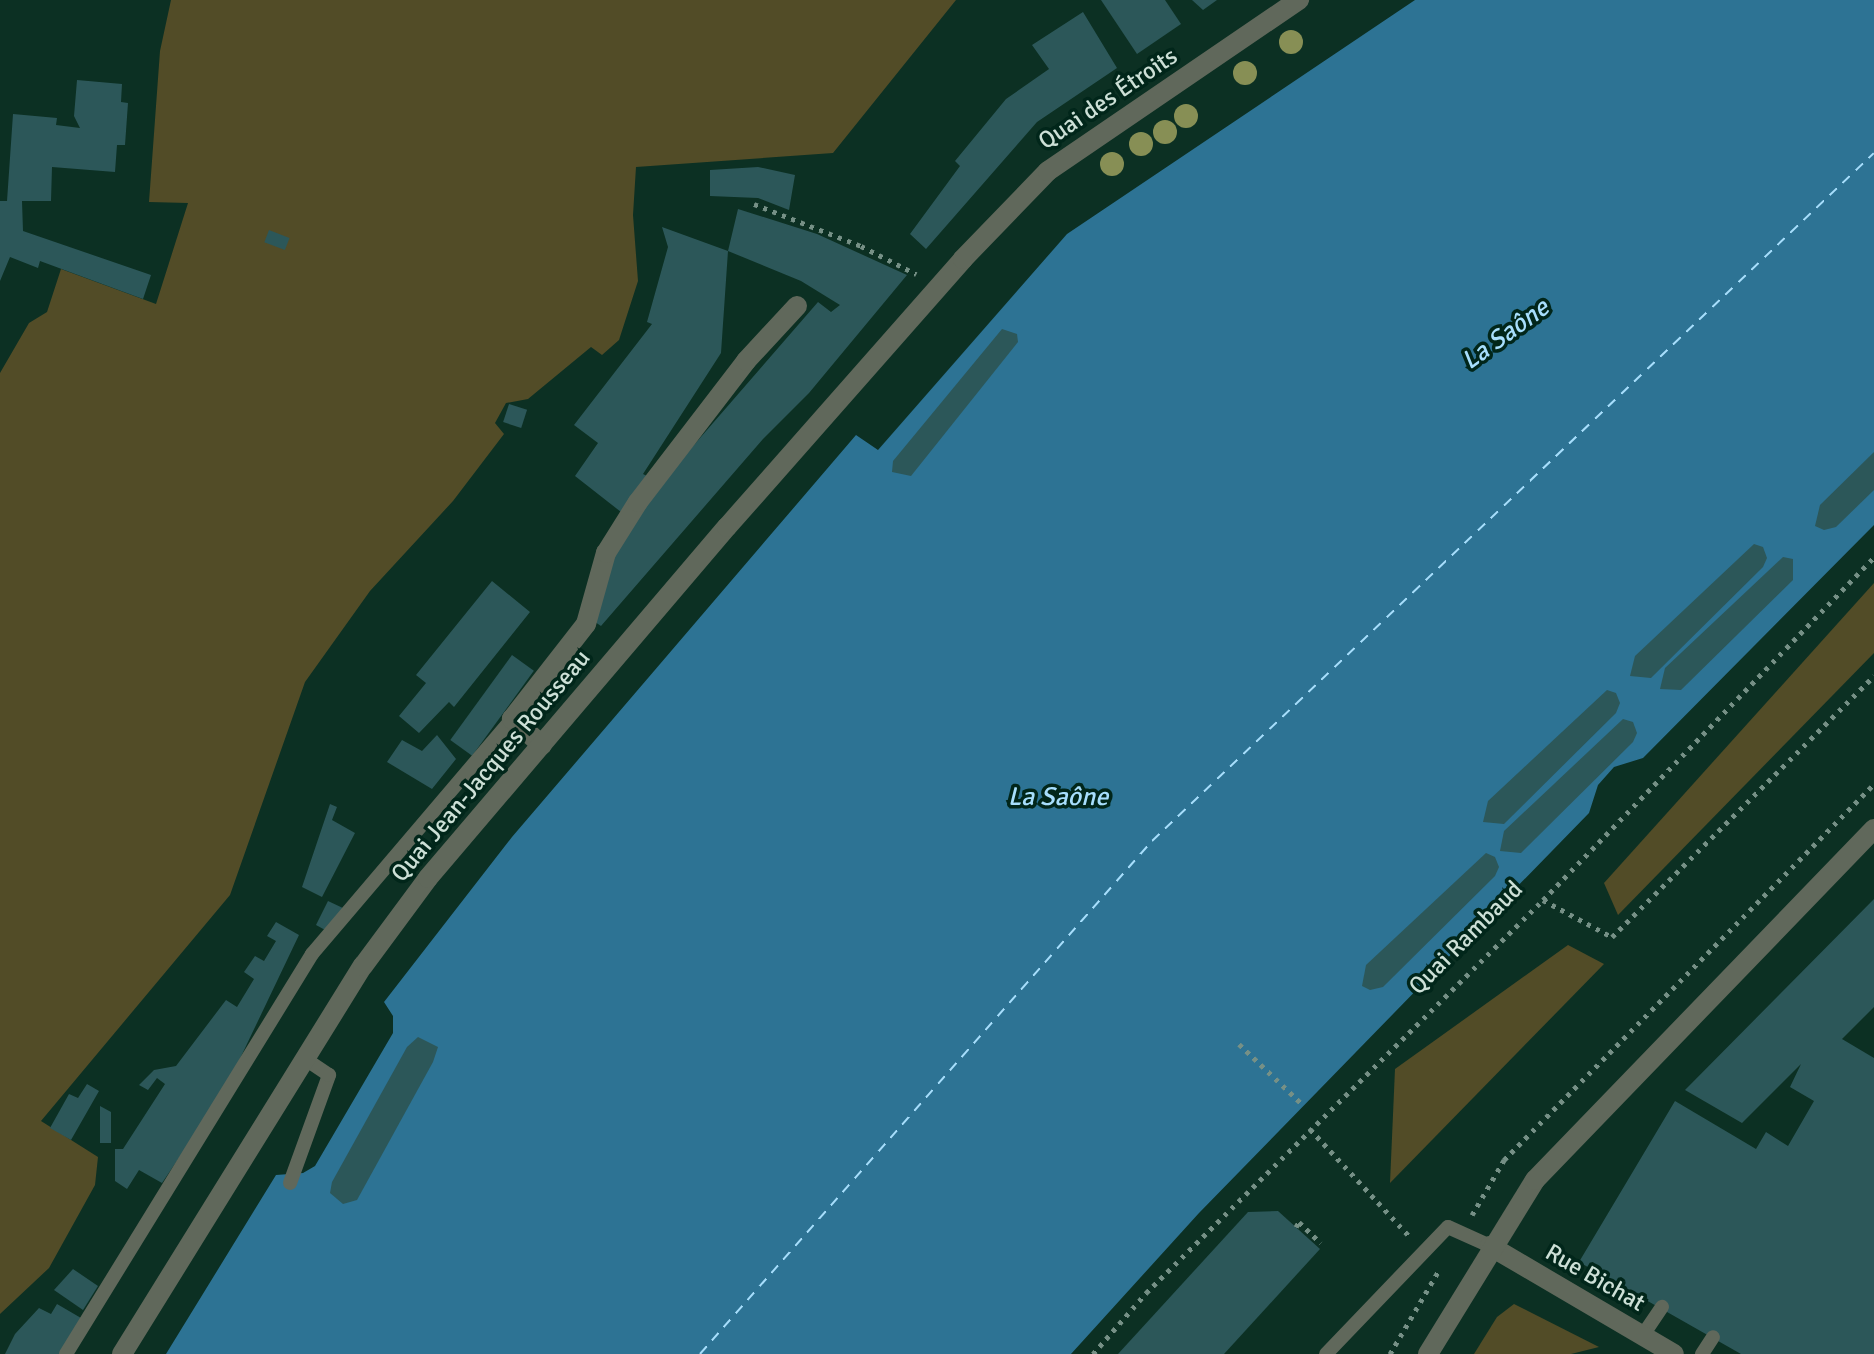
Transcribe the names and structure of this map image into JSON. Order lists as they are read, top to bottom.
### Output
{
  "streets": {
    "street": ["Quai des Étroits", "Quai Jean-Jacques Rousseau", "Rue Bichat"],
    "path": ["Quai Rambaud"]
  },
  "crossings": [
    ["Quai des Étroits", "Quai Jean-Jacques Rousseau"]
  ],
  "water": ["La Saône"]
}
